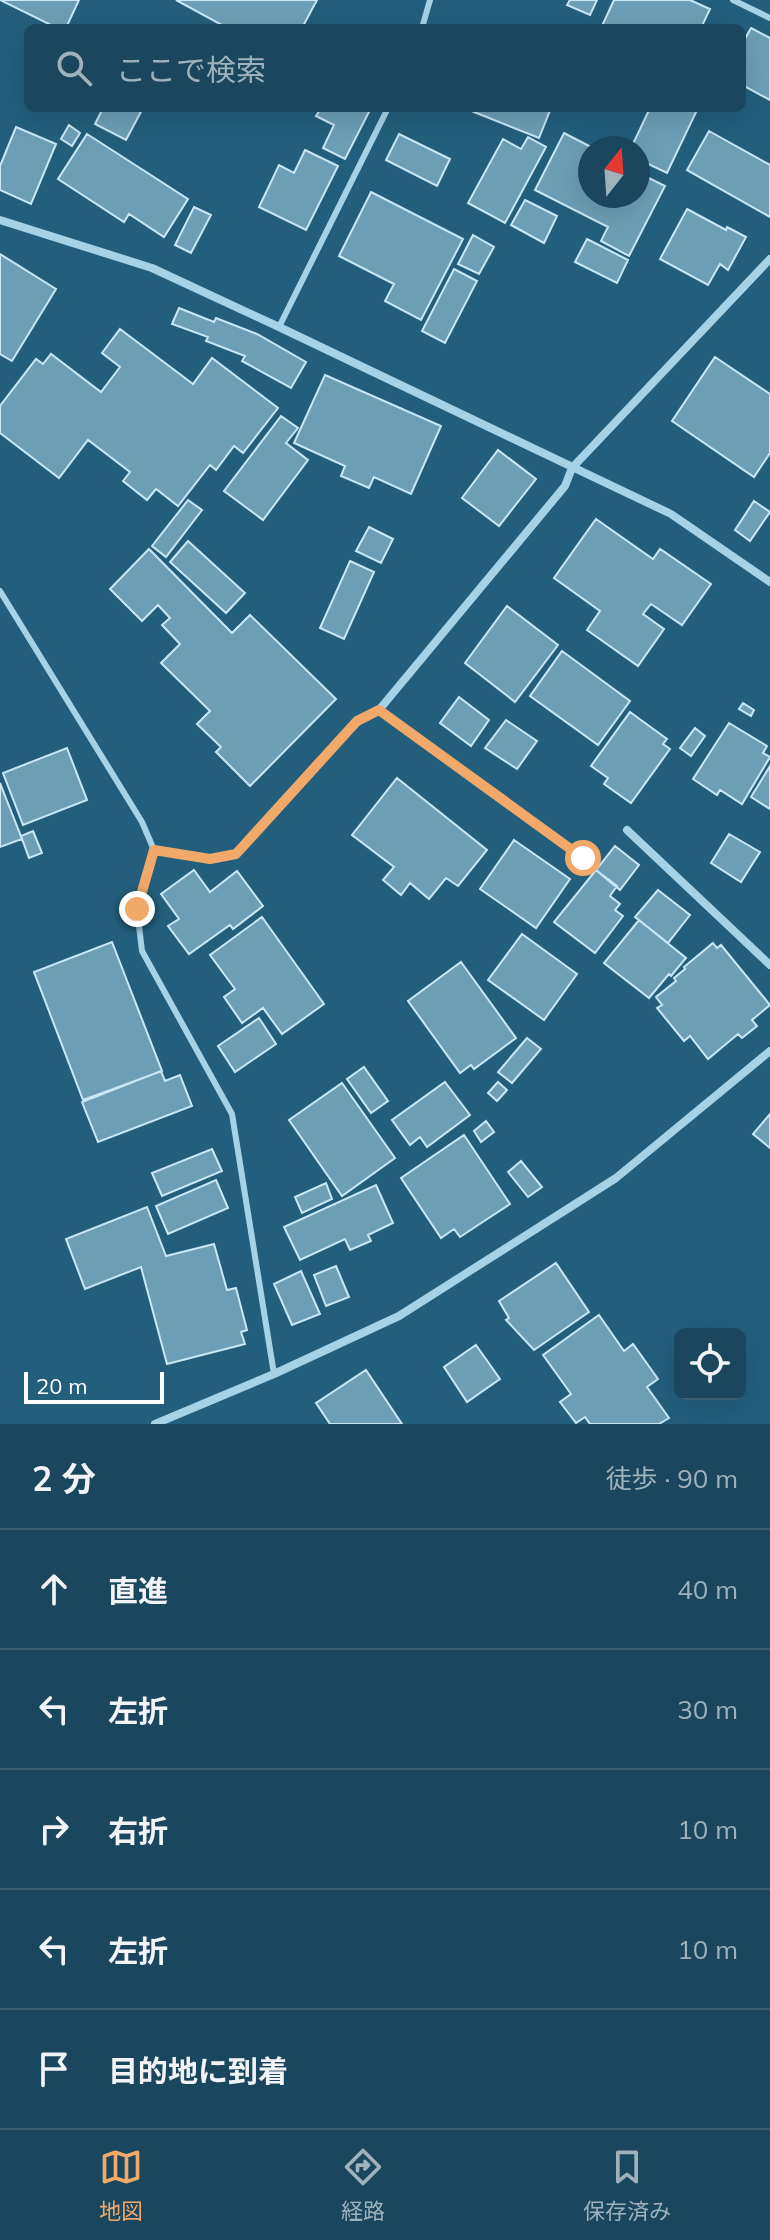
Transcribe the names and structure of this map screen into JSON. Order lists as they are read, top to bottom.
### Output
{
  "scale_bar": "20 m",
  "north": "top",
  "page": {
    "search": "ここで検索",
    "scale": "20 m",
    "heading": ["2 分", "徒歩 · 90 m"],
    "list": [
      ["直進", "40 m"],
      ["左折", "30 m"],
      ["右折", "10 m"],
      ["左折", "10 m"],
      "目的地に到着"
    ],
    "nav": ["地図", "経路", "保存済み"]
  }
}
